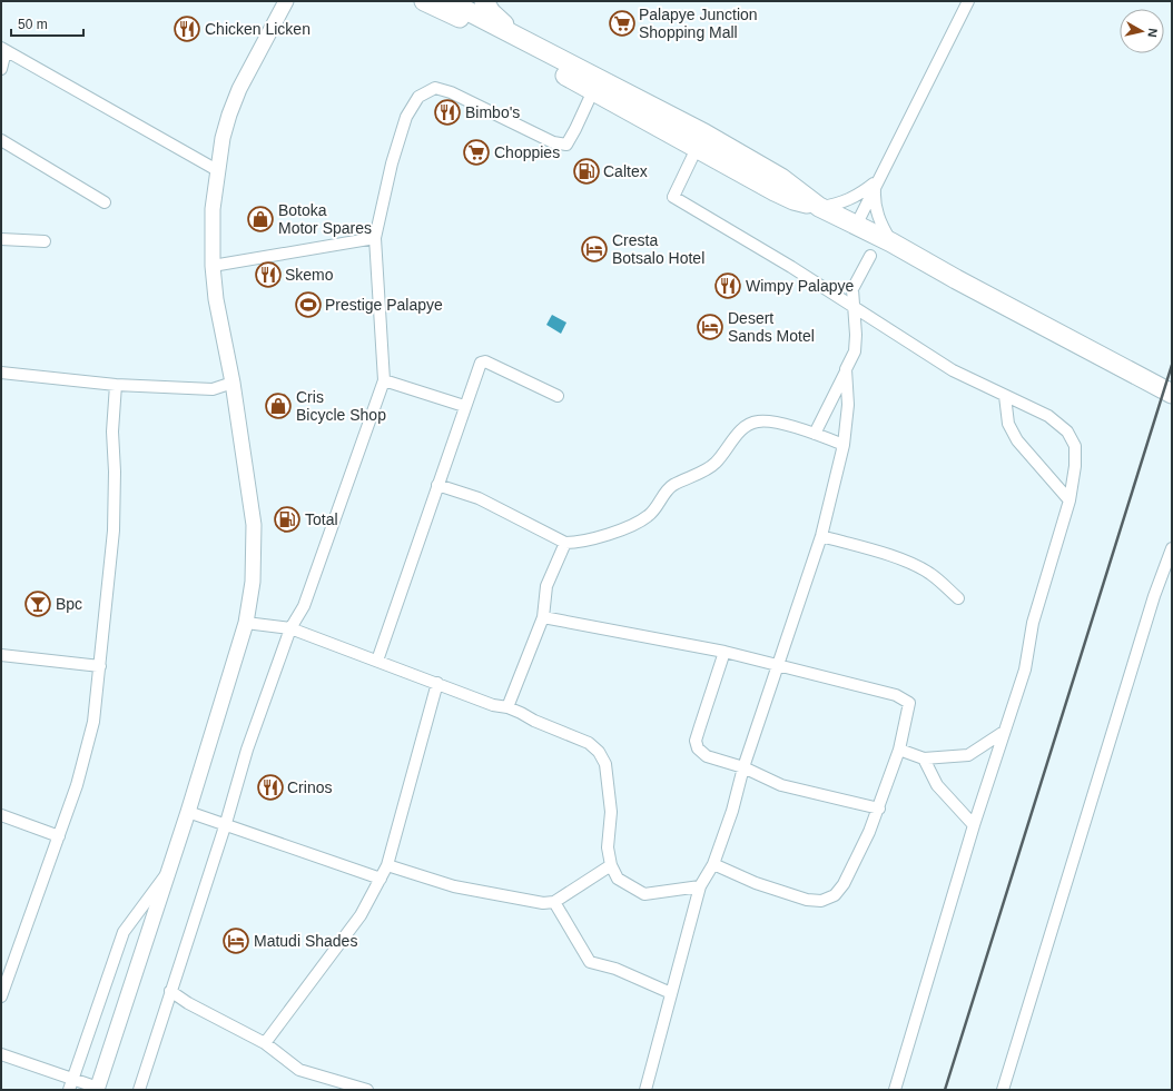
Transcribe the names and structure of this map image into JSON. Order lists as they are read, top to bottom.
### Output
{
  "places": {
    "supermarket": ["Palapye Junction Shopping Mall", "Choppies"],
    "restaurant": [
      "Chicken Licken",
      "Bimbo's",
      "Skemo",
      "Wimpy Palapye",
      "Crinos"
    ],
    "fuel station": ["Caltex", "Total"],
    "shop": ["Botoka Motor Spares", "Cris Bicycle Shop"],
    "hotel": ["Cresta Botsalo Hotel", "Desert Sands Motel", "Matudi Shades"],
    "sports": ["Prestige Palapye"],
    "bar": ["Bpc"]
  },
  "scale_bar": "50 m",
  "north": "right"
}
